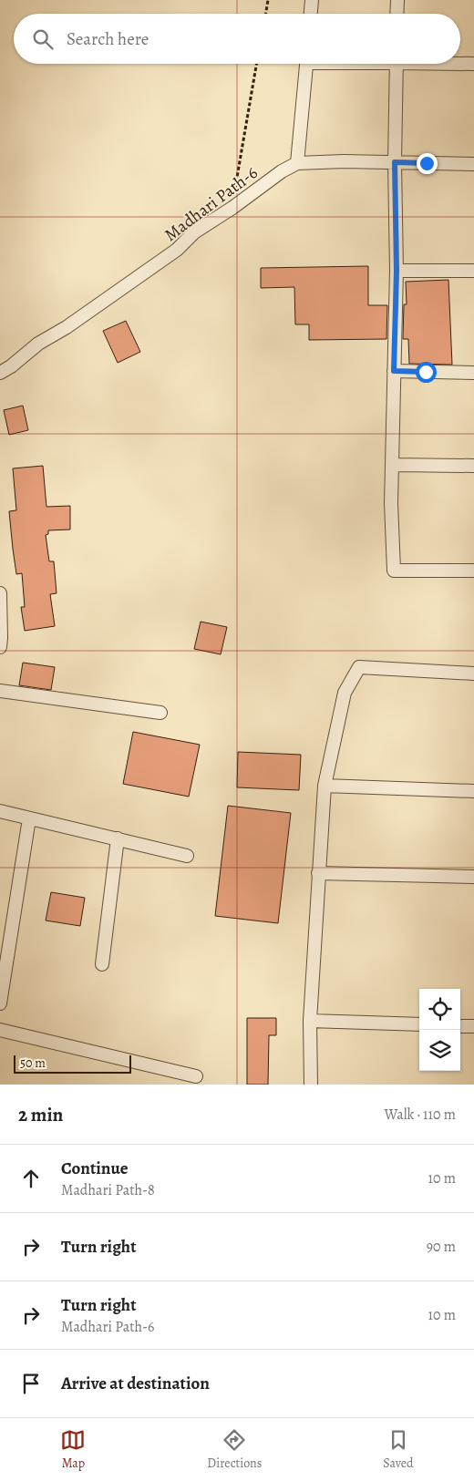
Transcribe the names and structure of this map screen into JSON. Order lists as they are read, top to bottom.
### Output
{
  "streets": {
    "street": ["Madhari Path-6"]
  },
  "scale_bar": "50 m",
  "page": {
    "search": "Search here",
    "scale": "50 m",
    "heading": ["2 min", "Walk · 110 m"],
    "list": [
      ["Continue", "Madhari Path-8", "10 m"],
      ["Turn right", "90 m"],
      ["Turn right", "Madhari Path-6", "10 m"],
      "Arrive at destination"
    ],
    "nav": ["Map", "Directions", "Saved"]
  }
}
